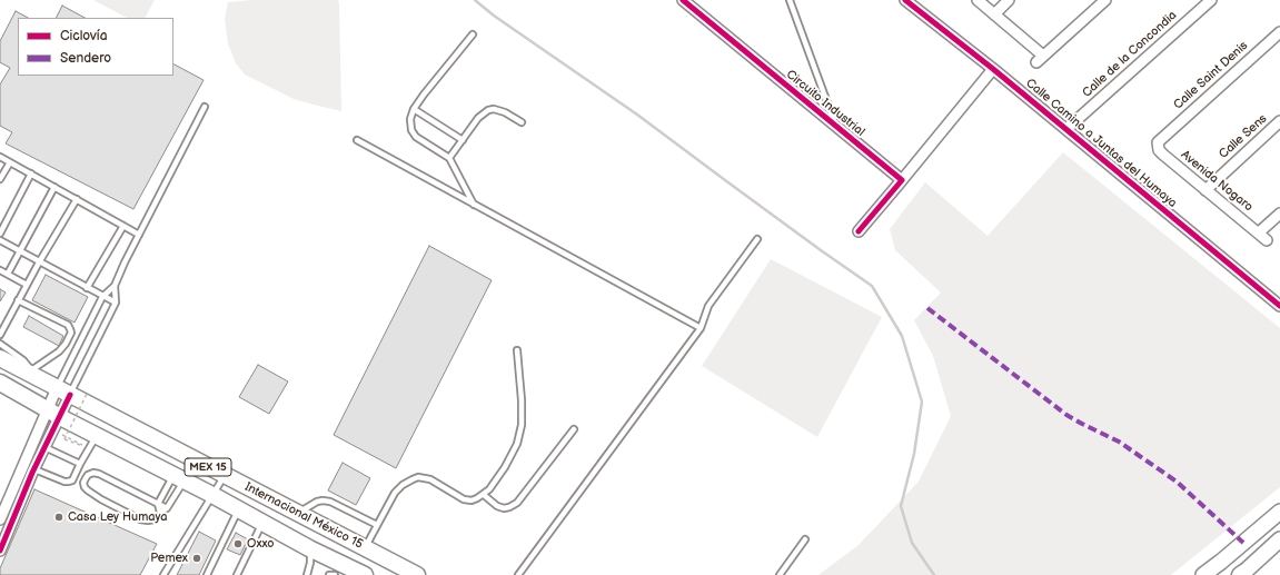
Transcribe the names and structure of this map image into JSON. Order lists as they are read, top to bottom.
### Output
{
  "streets": {
    "main road": ["MEX 15", "Internacional México 15"],
    "street": [
      "Calle de la Concondia",
      "Calle Saint Denis",
      "Circuito Industrial",
      "Calle Sens",
      "Calle Camino a Juntas del Humaya",
      "Avenida Nogaro"
    ]
  },
  "crossings": [
    ["Calle de la Concondia", "Calle Camino a Juntas del Humaya"],
    ["Calle Saint Denis", "Avenida Nogaro"],
    ["Calle Sens", "Avenida Nogaro"]
  ],
  "places": ["Casa Ley Humaya", "Oxxo", "Pemex"],
  "legend": ["Ciclovía", "Sendero"]
}
